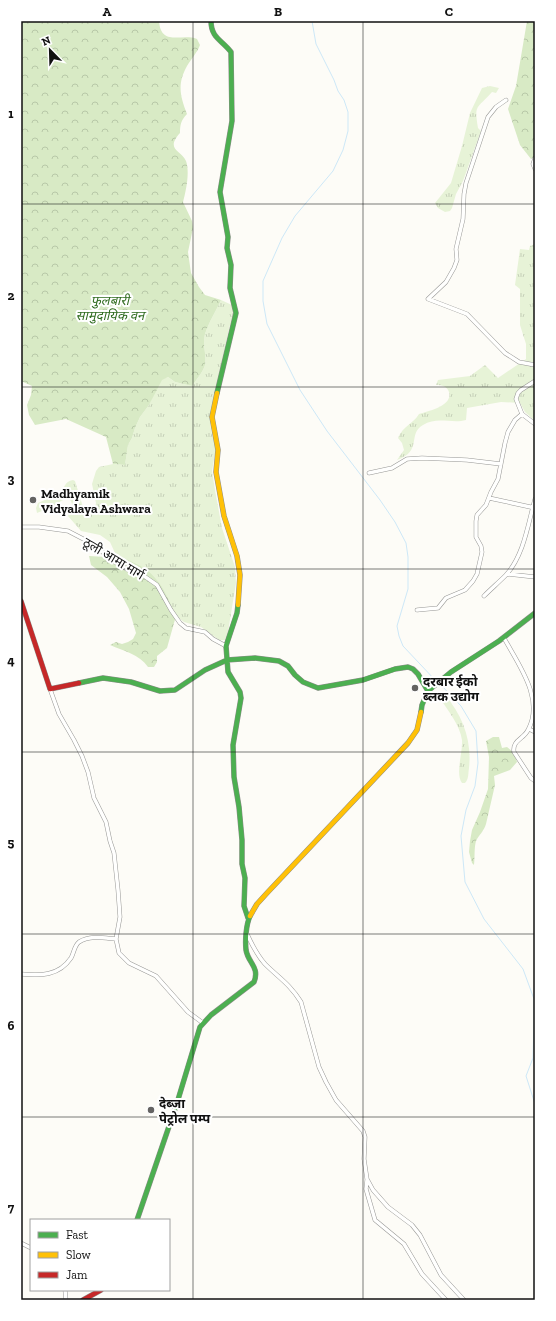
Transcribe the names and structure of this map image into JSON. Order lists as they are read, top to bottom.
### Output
{
  "streets": {
    "street": ["ठूली आमा मार्ग"]
  },
  "parks": ["फुलबारी सामुदायिक वन"],
  "places": ["Madhyamik Vidyalaya Ashwara", "दरबार ईको ब्लक उद्योग", "देब्जा पेट्रोल पम्प"],
  "legend": ["Fast", "Slow", "Jam"],
  "north": "top left",
  "grid": {
    "columns": ["A", "B", "C"],
    "rows": [
      "1",
      "2",
      "3",
      "4",
      "5",
      "6",
      "7"
    ]
  }
}
